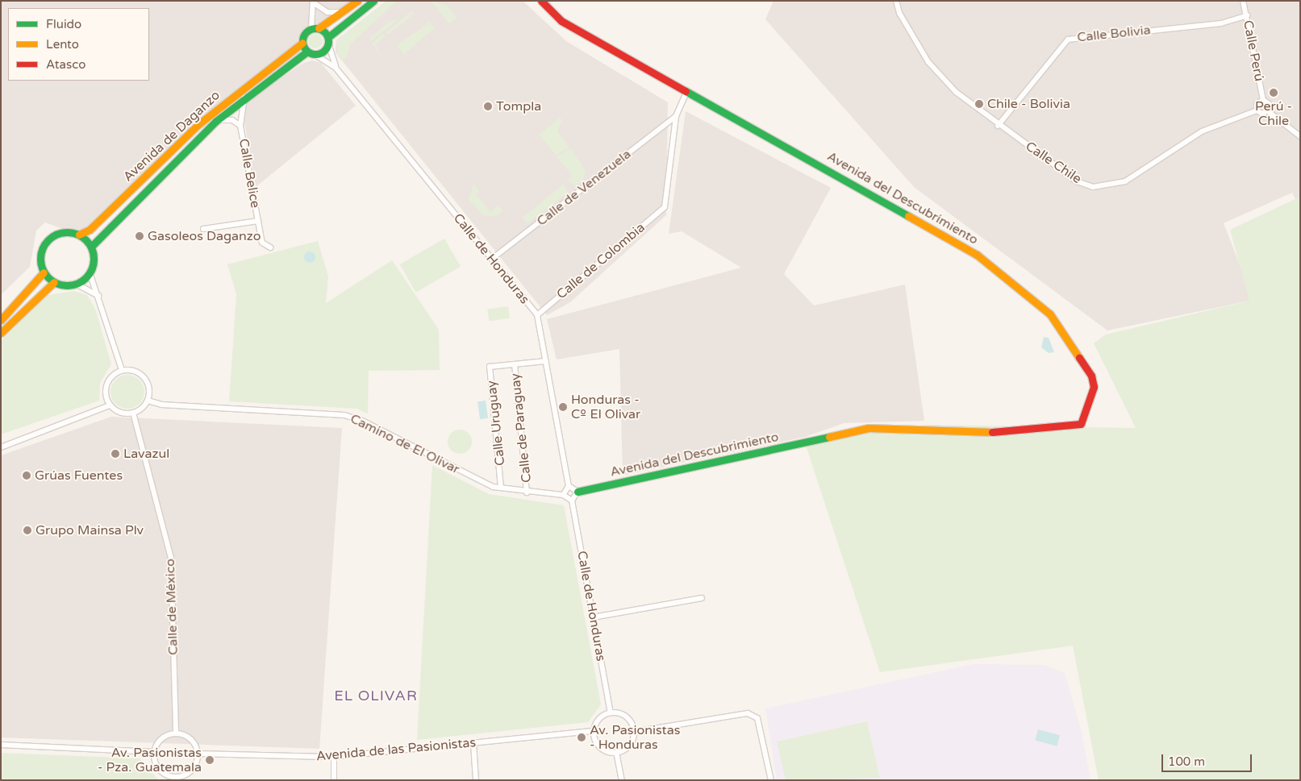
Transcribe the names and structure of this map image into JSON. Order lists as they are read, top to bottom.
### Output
{
  "streets": {
    "street": [
      "Calle Bolivia",
      "Calle Perú",
      "Avenida de Daganzo",
      "Calle Chile",
      "Calle Belice",
      "Calle de Venezuela",
      "Avenida del Descubrimiento",
      "Calle de Honduras",
      "Calle de Colombia",
      "Calle Uruguay",
      "Calle de Paraguay",
      "Camino de El Olivar",
      "Calle de México",
      "Avenida de las Pasionistas"
    ]
  },
  "crossings": [
    ["Calle Bolivia", "Calle Perú"],
    ["Calle Bolivia", "Calle Chile"],
    ["Calle Perú", "Calle Chile"],
    ["Avenida de Daganzo", "Calle Belice"],
    ["Avenida de Daganzo", "Calle de Honduras"],
    ["Calle de Venezuela", "Calle de Honduras"],
    ["Calle de Venezuela", "Calle de Colombia"],
    ["Calle de Honduras", "Calle de Colombia"],
    ["Calle de Honduras", "Calle Uruguay"],
    ["Calle de Honduras", "Avenida de las Pasionistas"],
    ["Calle Uruguay", "Calle de Paraguay"],
    ["Calle Uruguay", "Camino de El Olivar"],
    ["Calle de Paraguay", "Camino de El Olivar"],
    ["Camino de El Olivar", "Calle de México"],
    ["Calle de México", "Avenida de las Pasionistas"]
  ],
  "districts": ["EL OLIVAR"],
  "places": [
    "Perú - Chile",
    "Chile - Bolivia",
    "Tompla",
    "Gasoleos Daganzo",
    "Honduras - Cº El Olivar",
    "Lavazul",
    "Grúas Fuentes",
    "Grupo Mainsa Plv",
    "Av. Pasionistas - Honduras",
    "Av. Pasionistas - Pza. Guatemala"
  ],
  "legend": ["Fluido", "Lento", "Atasco"],
  "scale_bar": "100 m"
}
